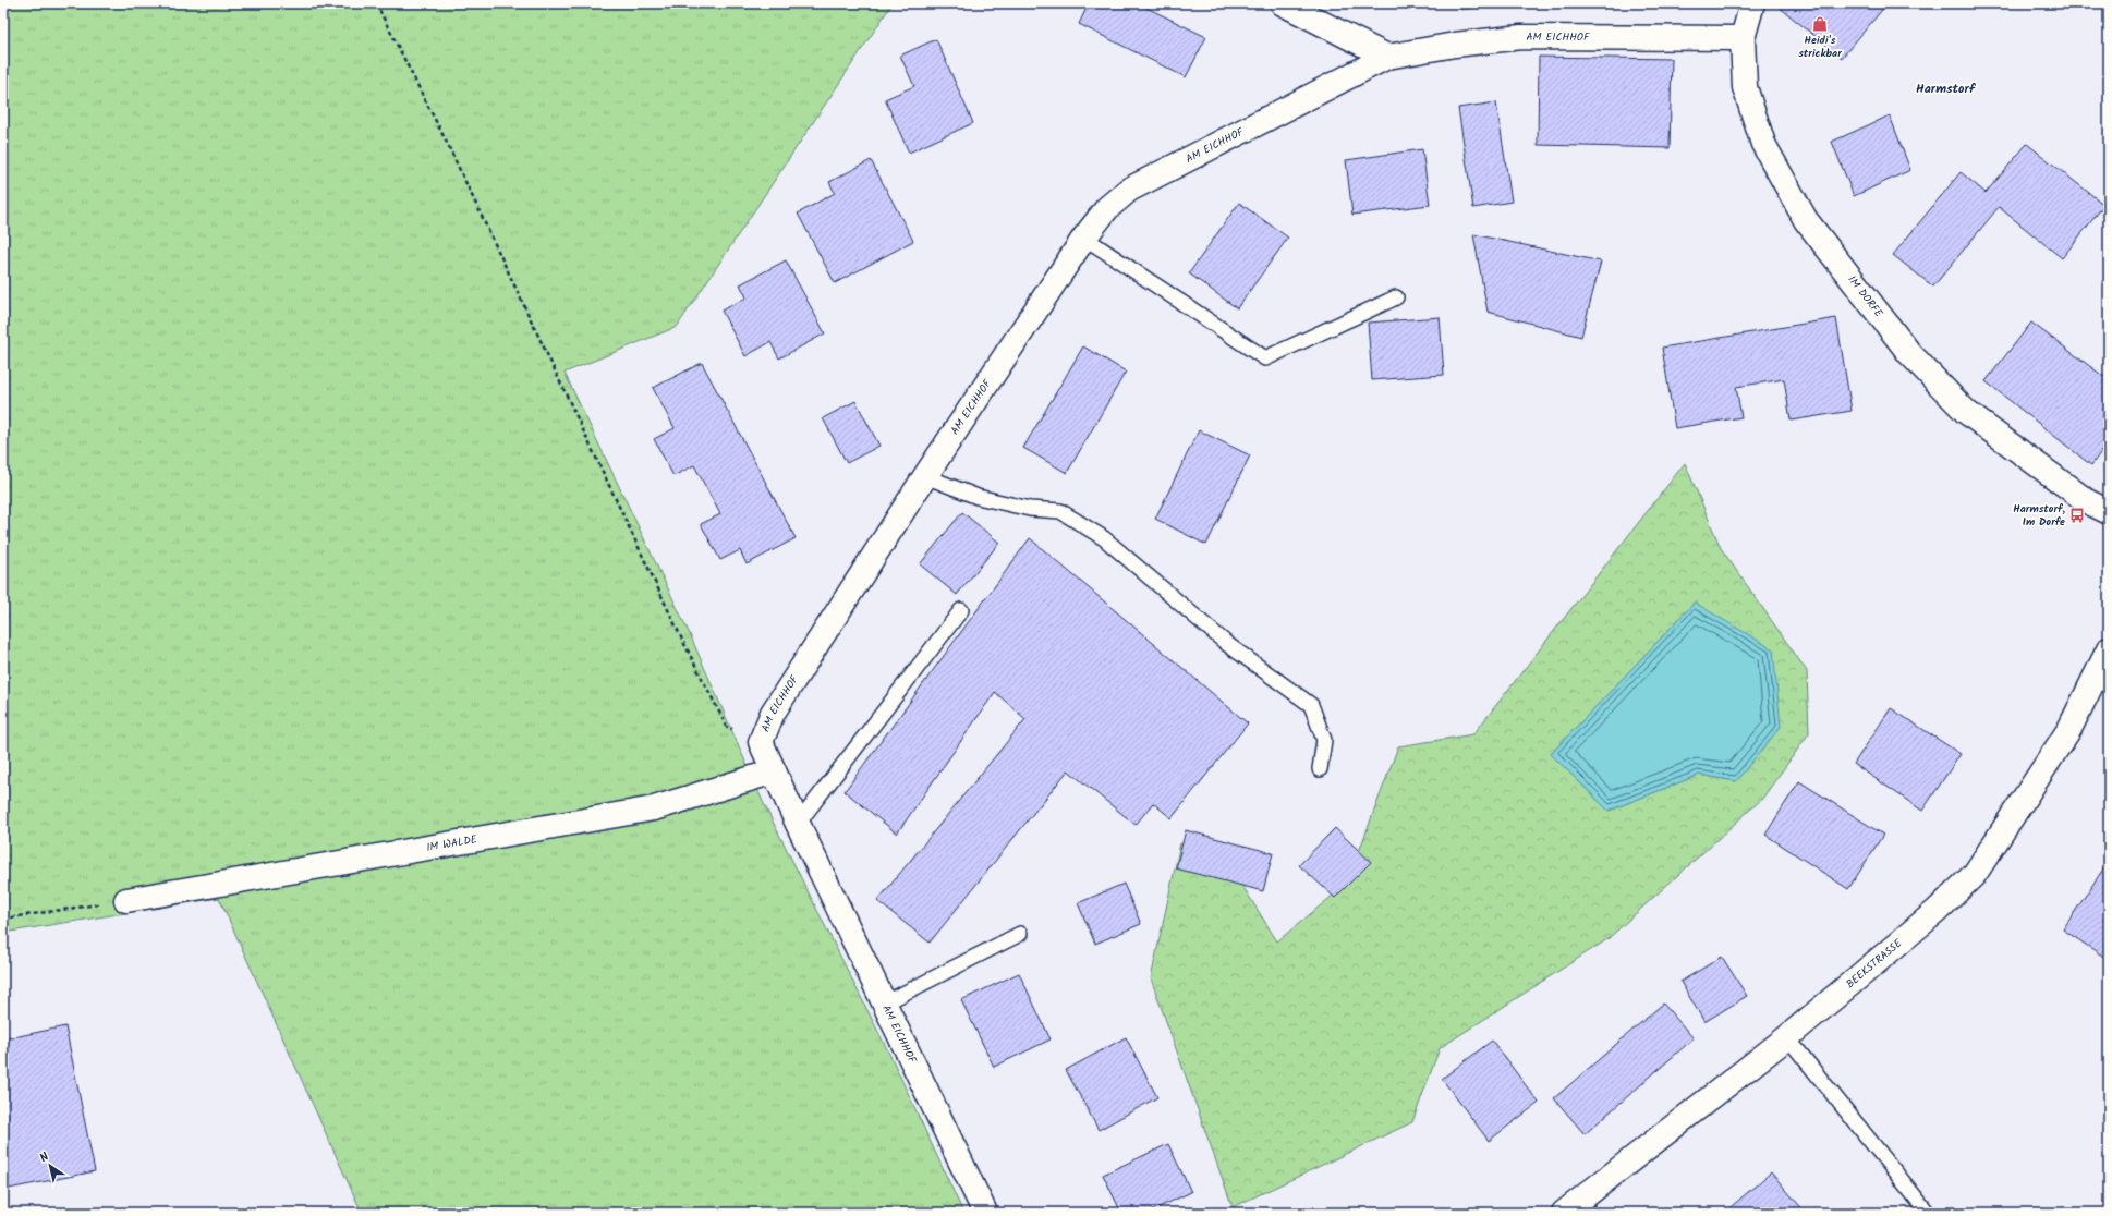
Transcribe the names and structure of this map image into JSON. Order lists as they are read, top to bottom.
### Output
{
  "streets": {
    "street": [
      "AM EICHHOF",
      "IM DORFE",
      "IM WALDE",
      "BEEKSTRASSE"
    ]
  },
  "crossings": [
    ["AM EICHHOF", "IM DORFE"],
    ["AM EICHHOF", "IM WALDE"]
  ],
  "districts": ["Harmstorf"],
  "places": {
    "shop": ["Heidi's strickbar"],
    "bus stop": ["Harmstorf, Im Dorfe"]
  },
  "north": "top left"
}
